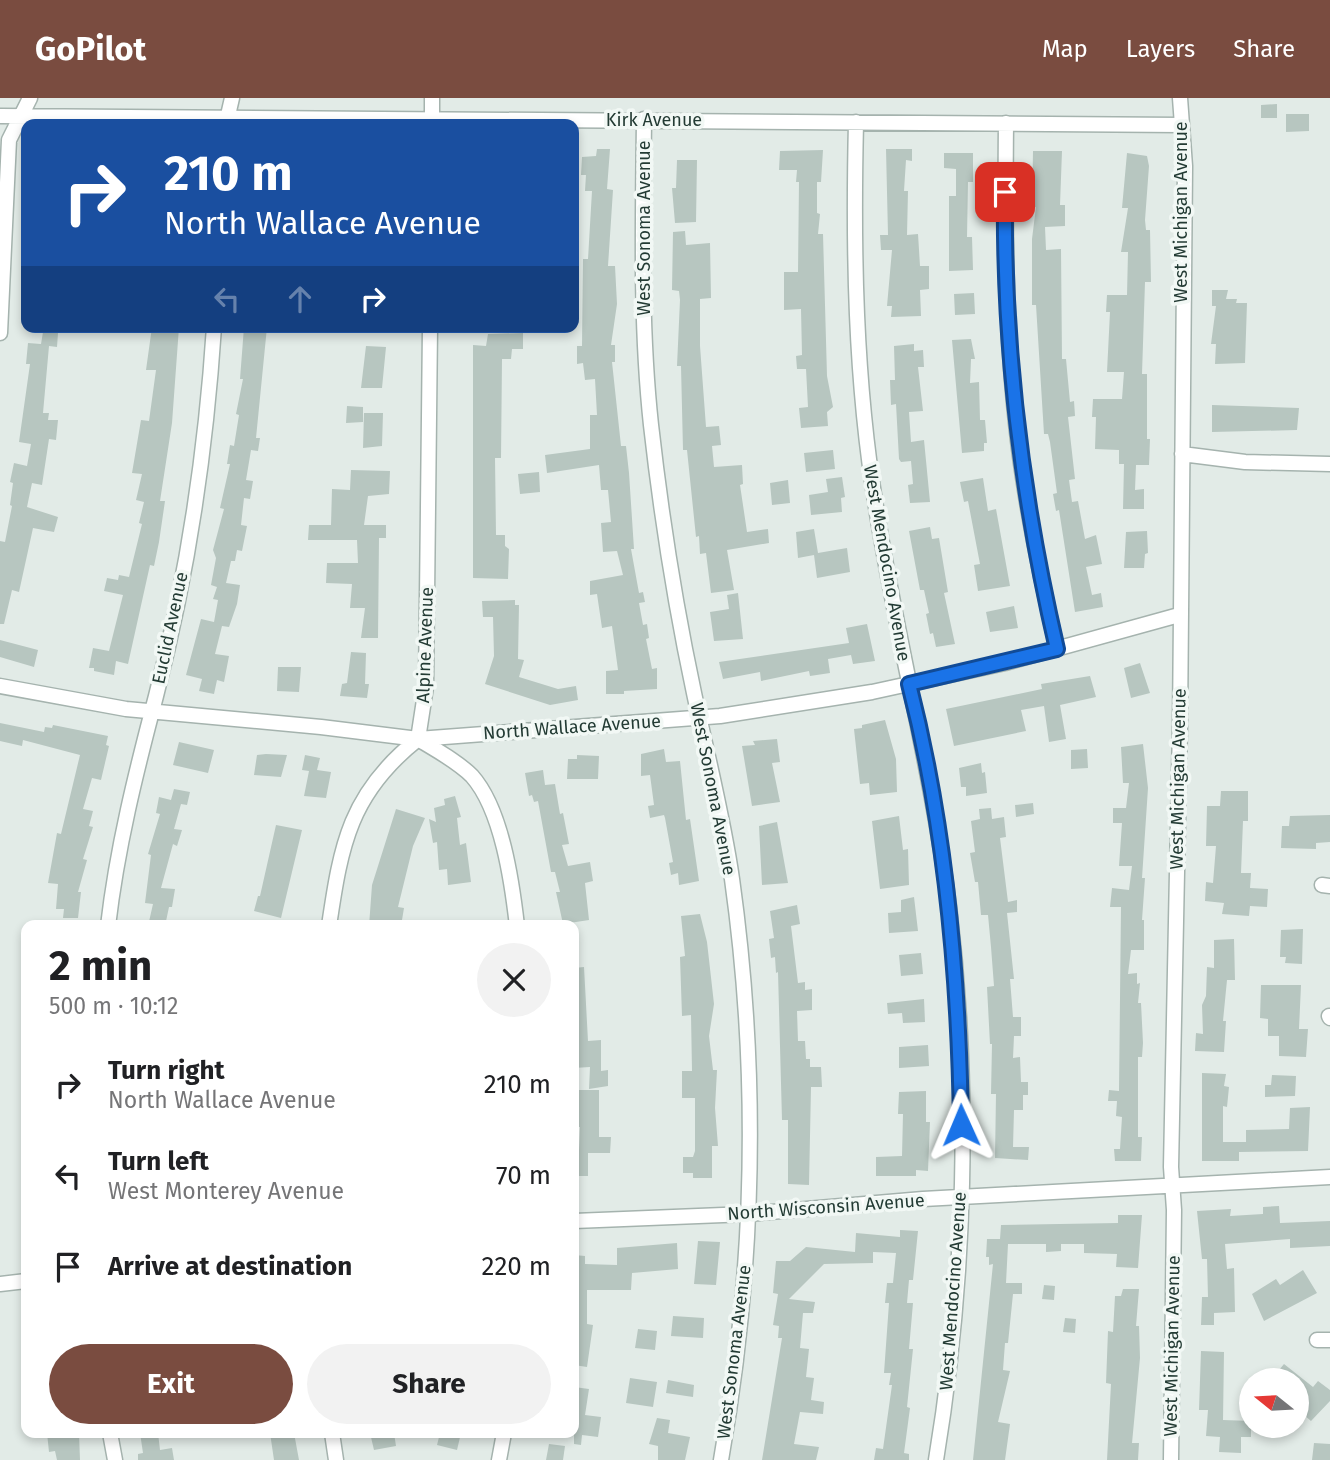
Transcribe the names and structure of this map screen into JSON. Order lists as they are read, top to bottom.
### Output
{
  "streets": {
    "street": [
      "Kirk Avenue",
      "West Michigan Avenue",
      "West Sonoma Avenue",
      "West Mendocino Avenue",
      "Euclid Avenue",
      "Alpine Avenue",
      "North Wallace Avenue",
      "North Wisconsin Avenue"
    ]
  },
  "crossings": [
    ["Kirk Avenue", "West Michigan Avenue"],
    ["Kirk Avenue", "West Sonoma Avenue"],
    ["Kirk Avenue", "West Mendocino Avenue"],
    ["West Michigan Avenue", "North Wallace Avenue"],
    ["West Michigan Avenue", "North Wisconsin Avenue"],
    ["West Sonoma Avenue", "North Wallace Avenue"],
    ["West Sonoma Avenue", "North Wisconsin Avenue"],
    ["West Mendocino Avenue", "North Wallace Avenue"],
    ["West Mendocino Avenue", "North Wisconsin Avenue"],
    ["Euclid Avenue", "North Wallace Avenue"],
    ["Alpine Avenue", "North Wallace Avenue"]
  ],
  "north": "left",
  "page": {
    "header": "GoPilot",
    "nav": ["Map", "Layers", "Share"],
    "turn": ["210 m", "North Wallace Avenue"],
    "heading": ["2 min", "500 m · 10:12"],
    "list": [
      {
        "name": "Turn right",
        "note": "North Wallace Avenue",
        "value": "210 m"
      },
      {
        "name": "Turn left",
        "note": "West Monterey Avenue",
        "value": "70 m"
      },
      {
        "name": "Arrive at destination",
        "value": "220 m"
      }
    ],
    "buttons": ["Exit", "Share"]
  }
}
